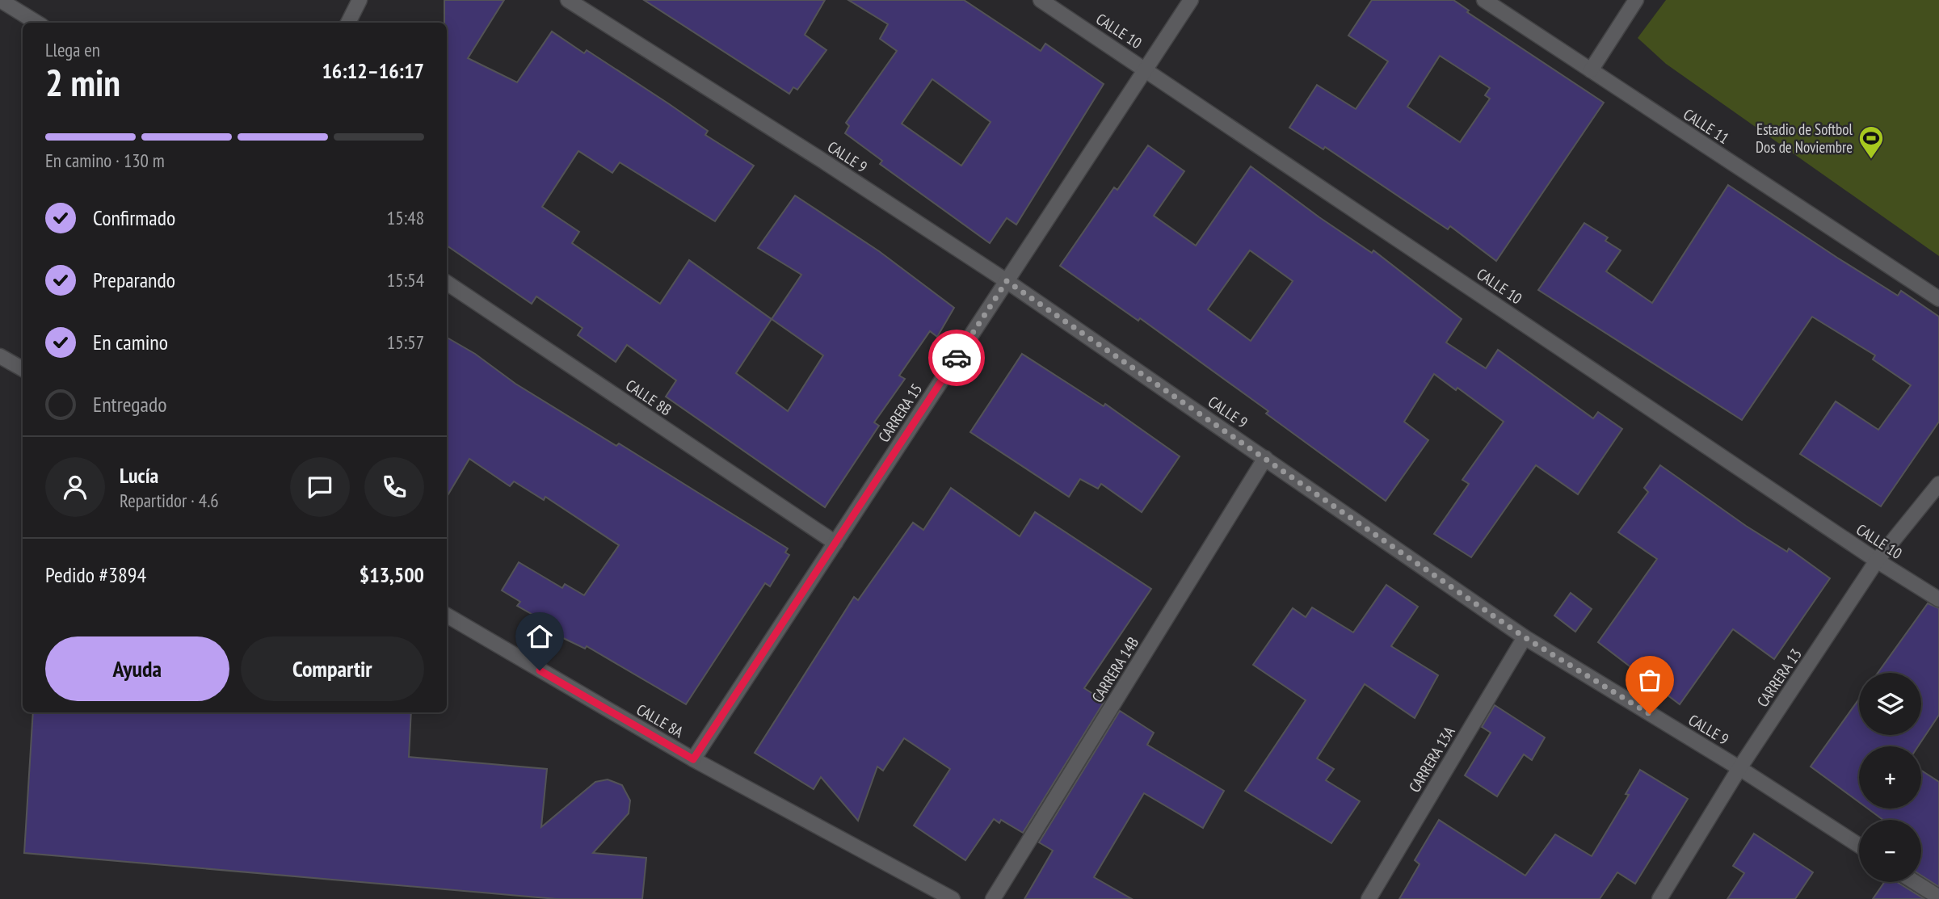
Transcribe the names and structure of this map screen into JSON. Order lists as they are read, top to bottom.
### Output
{
  "streets": {
    "street": [
      "CALLE 10",
      "CALLE 11",
      "CALLE 9",
      "CALLE 8B",
      "CARRERA 15",
      "CARRERA 14B",
      "CARRERA 13",
      "CALLE 8A",
      "CARRERA 13A"
    ]
  },
  "crossings": [
    ["CALLE 10", "CARRERA 15"],
    ["CALLE 10", "CARRERA 13"],
    ["CALLE 9", "CARRERA 15"],
    ["CALLE 9", "CARRERA 14B"],
    ["CALLE 9", "CARRERA 13"],
    ["CALLE 9", "CARRERA 13A"],
    ["CALLE 8B", "CARRERA 15"],
    ["CARRERA 15", "CALLE 8A"]
  ],
  "places": {
    "sports": ["Estadio de Softbol Dos de Noviembre"]
  },
  "page": {
    "heading": ["2 min", "Llega en", "16:12–16:17"],
    "panel": [
      "Lucía",
      "Repartidor · 4.6",
      "Pedido #3894",
      "$13,500"
    ],
    "bar": "En camino · 130 m",
    "list": [
      ["Confirmado", "15:48"],
      ["Preparando", "15:54"],
      ["En camino", "15:57"],
      "Entregado"
    ],
    "buttons": ["Ayuda", "Compartir"],
    "map_buttons": ["+", "−"]
  }
}
